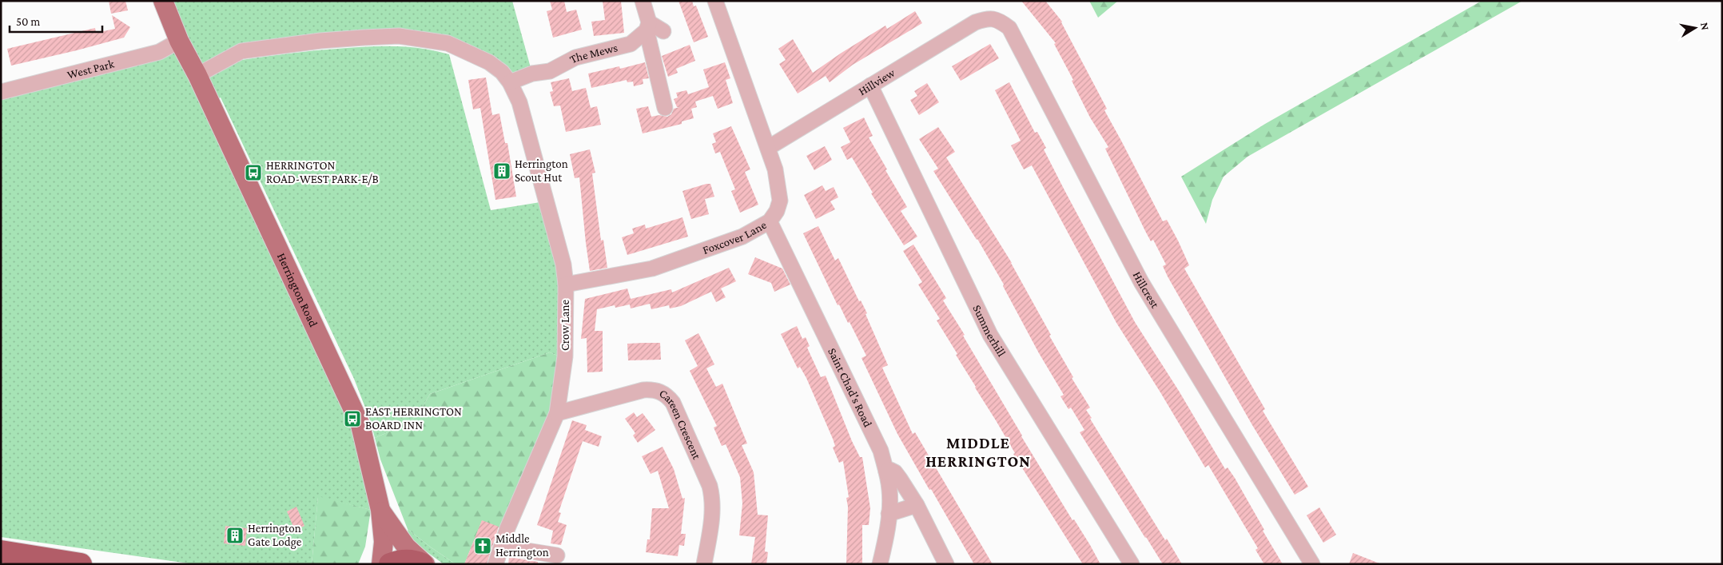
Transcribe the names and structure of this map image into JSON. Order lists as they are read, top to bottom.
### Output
{
  "streets": {
    "main road": ["Herrington Road"],
    "street": [
      "The Mews",
      "West Park",
      "Hillview",
      "Foxcover Lane",
      "Hillcrest",
      "Crow Lane",
      "Summerhill",
      "Saint Chad's Road",
      "Careen Crescent"
    ]
  },
  "crossings": [
    ["The Mews", "Crow Lane"],
    ["West Park", "Herrington Road"],
    ["Hillview", "Foxcover Lane"],
    ["Hillview", "Hillcrest"],
    ["Hillview", "Summerhill"],
    ["Foxcover Lane", "Crow Lane"],
    ["Foxcover Lane", "Saint Chad's Road"],
    ["Crow Lane", "Careen Crescent"]
  ],
  "districts": ["MIDDLE HERRINGTON"],
  "places": {
    "building": ["Herrington Scout Hut", "Herrington Gate Lodge"],
    "bus stop": ["HERRINGTON ROAD-WEST PARK-E/B", "EAST HERRINGTON BOARD INN"],
    "church": ["Middle Herrington"]
  },
  "scale_bar": "50 m",
  "north": "right"
}
